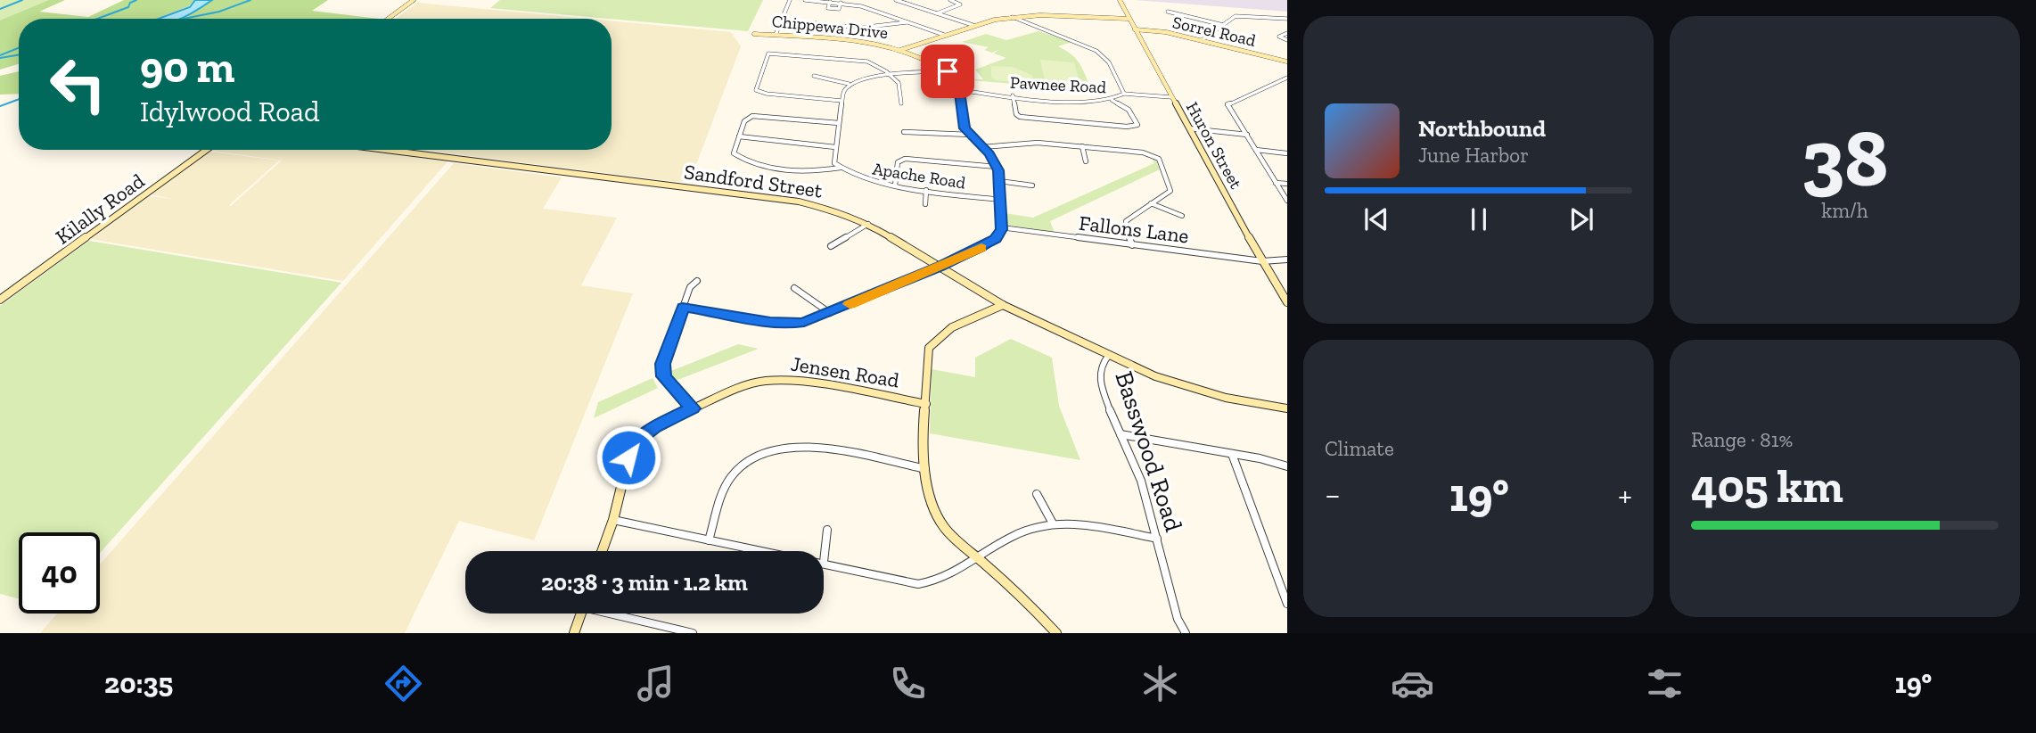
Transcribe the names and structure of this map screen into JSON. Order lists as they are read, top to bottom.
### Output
{
  "streets": {
    "street": [
      "Chippewa Drive",
      "Sorrel Road",
      "Pawnee Road",
      "Huron Street",
      "Apache Road",
      "Sandford Street",
      "Kilally Road",
      "Fallons Lane",
      "Jensen Road",
      "Basswood Road"
    ]
  },
  "crossings": [
    ["Sorrel Road", "Huron Street"],
    ["Huron Street", "Fallons Lane"],
    ["Sandford Street", "Basswood Road"]
  ],
  "page": {
    "tile": [
      ["38", "km/h"],
      "Climate",
      ["Range · 81%", "405 km"]
    ],
    "turn": ["90 m", "Idylwood Road"],
    "song": ["Northbound", "June Harbor"],
    "heat": ["−", "19°", "+"],
    "limit": "40",
    "trip": "20:38 · 3 min · 1.2 km",
    "tabs": ["20:35", "19°"]
  }
}
